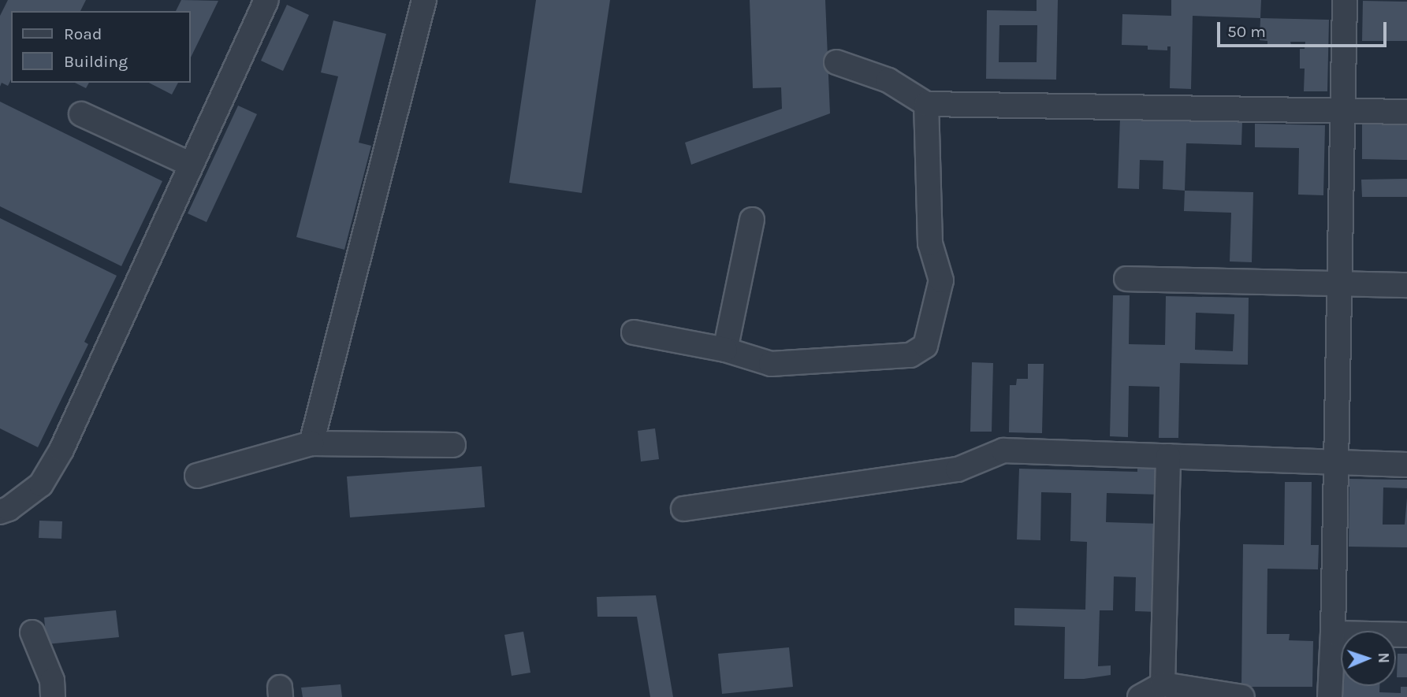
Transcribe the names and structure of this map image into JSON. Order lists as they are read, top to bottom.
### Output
{
  "legend": ["Road", "Building"],
  "scale_bar": "50 m",
  "north": "right"
}
